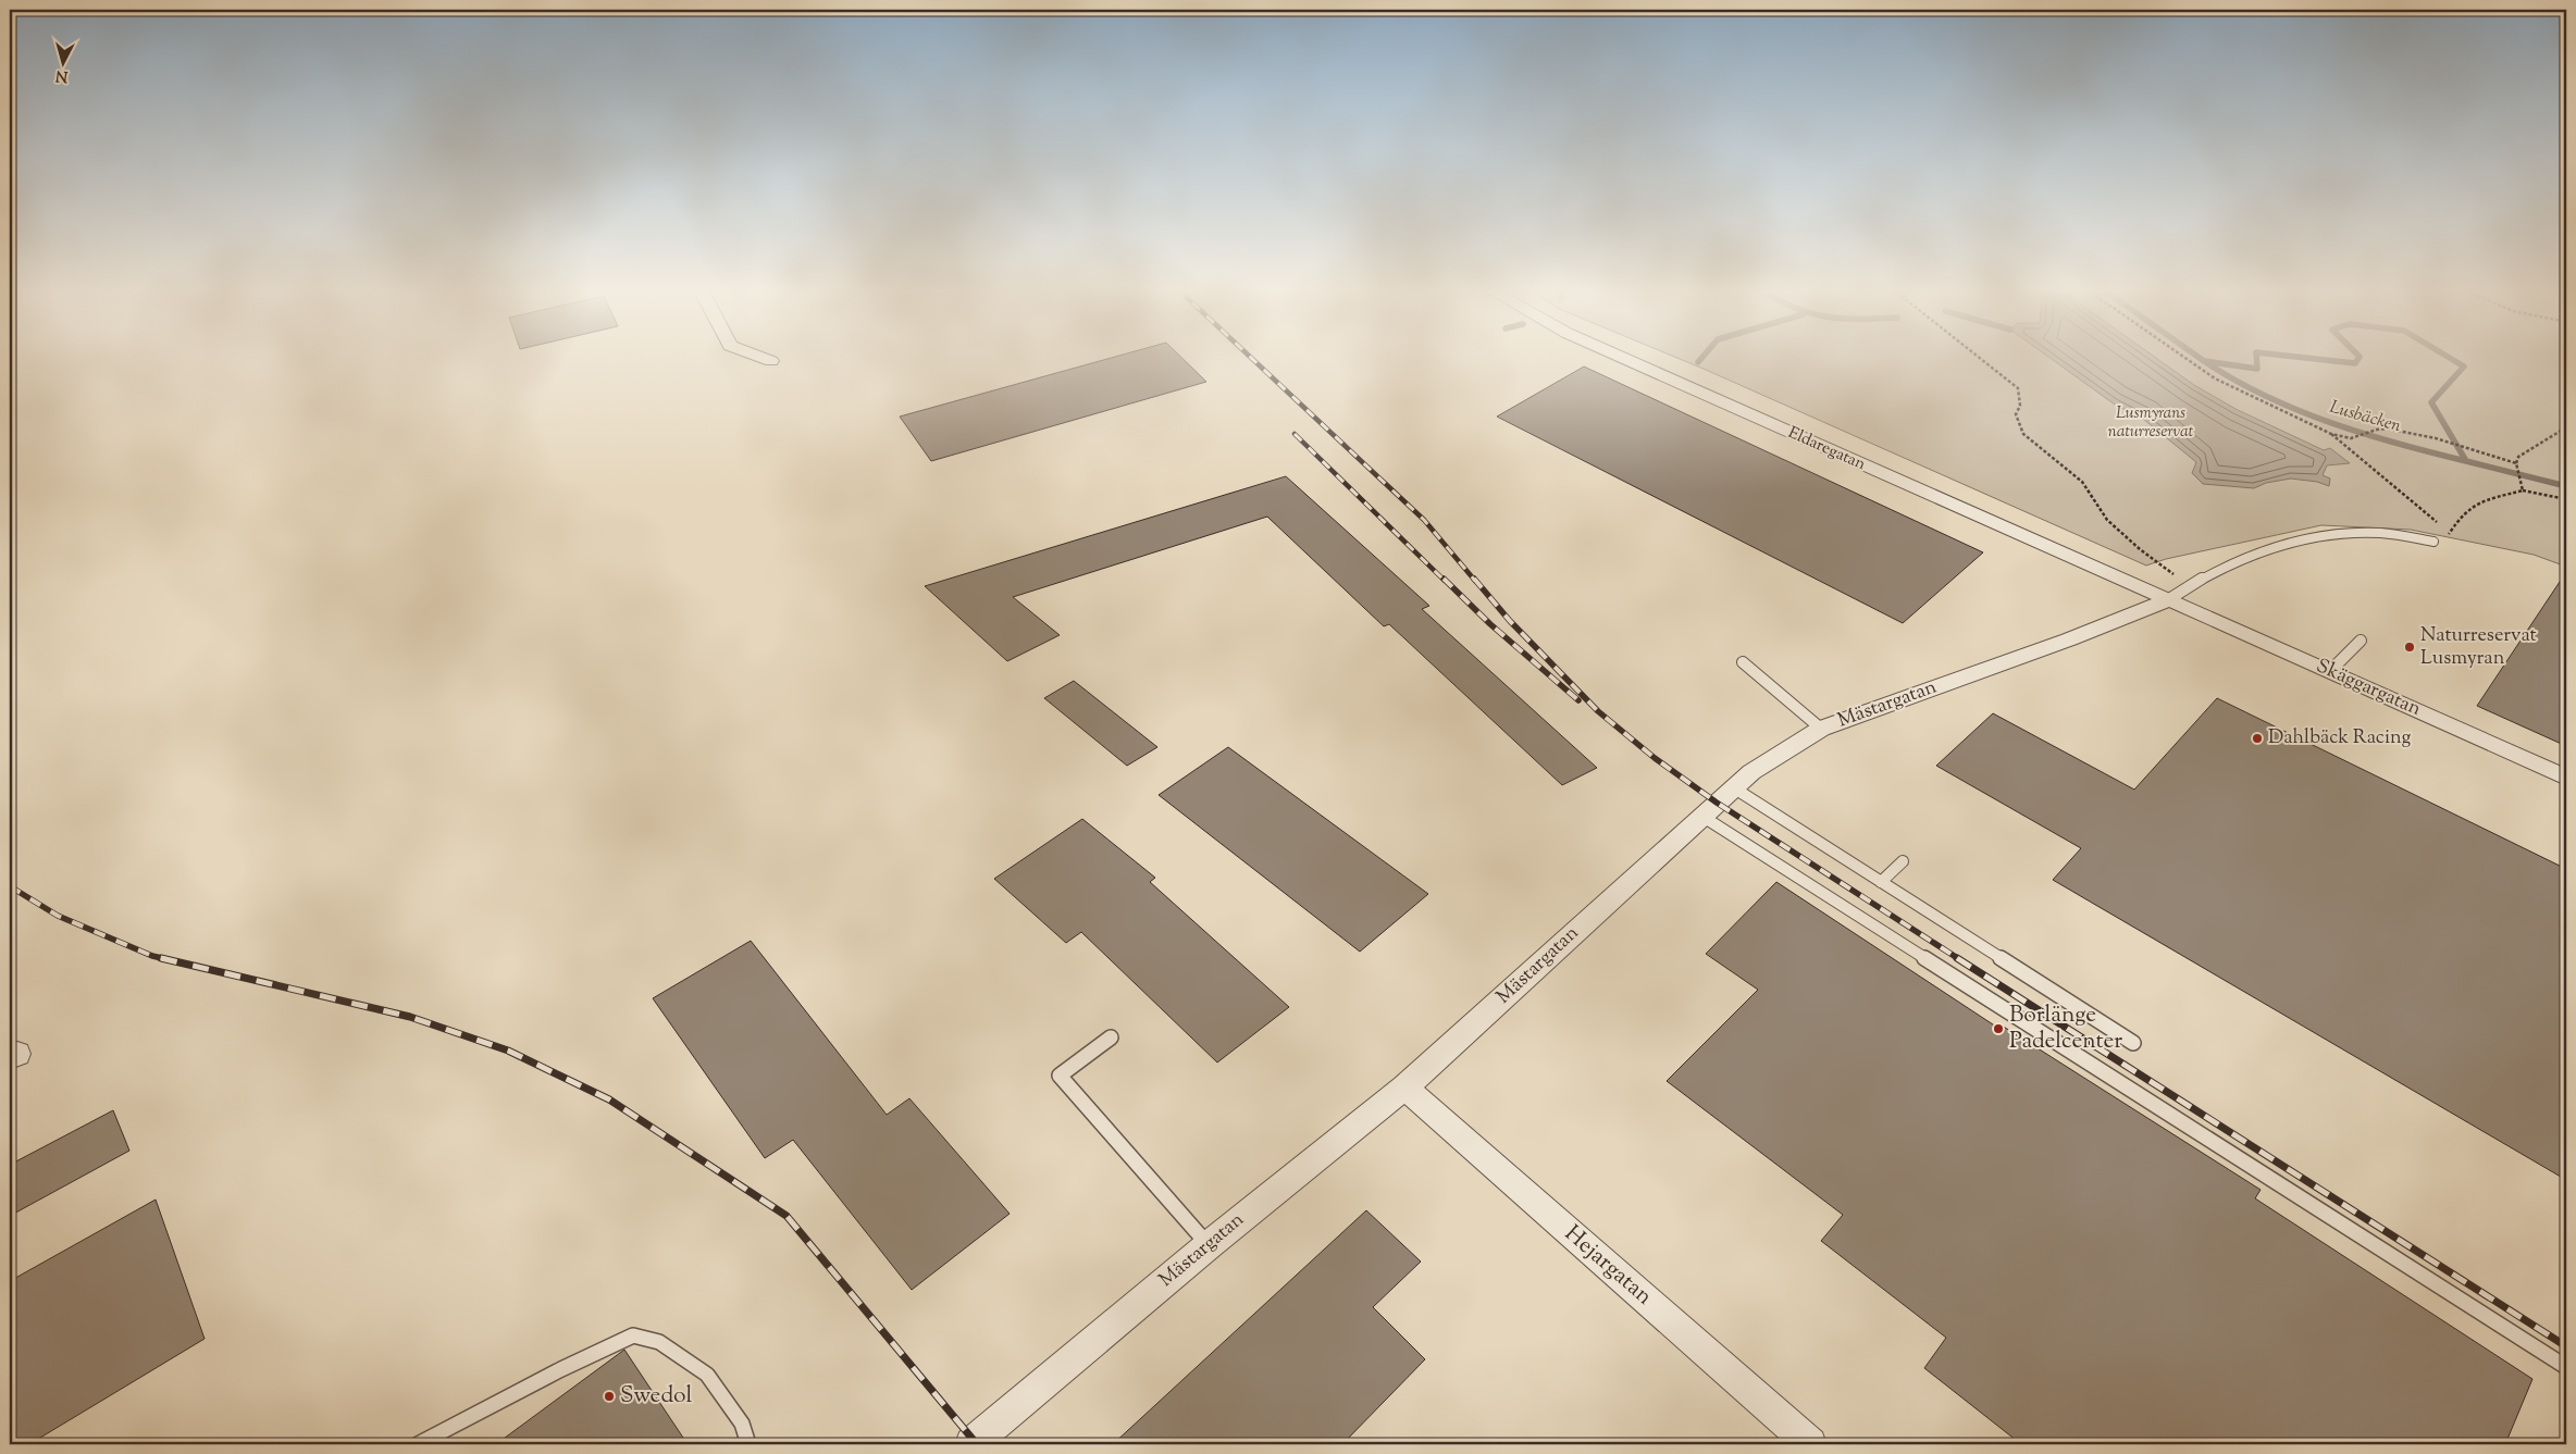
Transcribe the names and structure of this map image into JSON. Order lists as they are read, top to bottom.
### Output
{
  "streets": {
    "street": [
      "Eldaregatan",
      "Skäggargatan",
      "Mästargatan",
      "Hejargatan"
    ]
  },
  "crossings": [
    ["Eldaregatan", "Skäggargatan"],
    ["Eldaregatan", "Mästargatan"],
    ["Skäggargatan", "Mästargatan"],
    ["Mästargatan", "Hejargatan"]
  ],
  "water": ["Lusbäcken"],
  "parks": ["Lusmyrans naturreservat"],
  "places": [
    "Naturreservat Lusmyran",
    "Dahlbäck Racing",
    "Borlänge Padelcenter",
    "Swedol"
  ],
  "north": "bottom"
}
